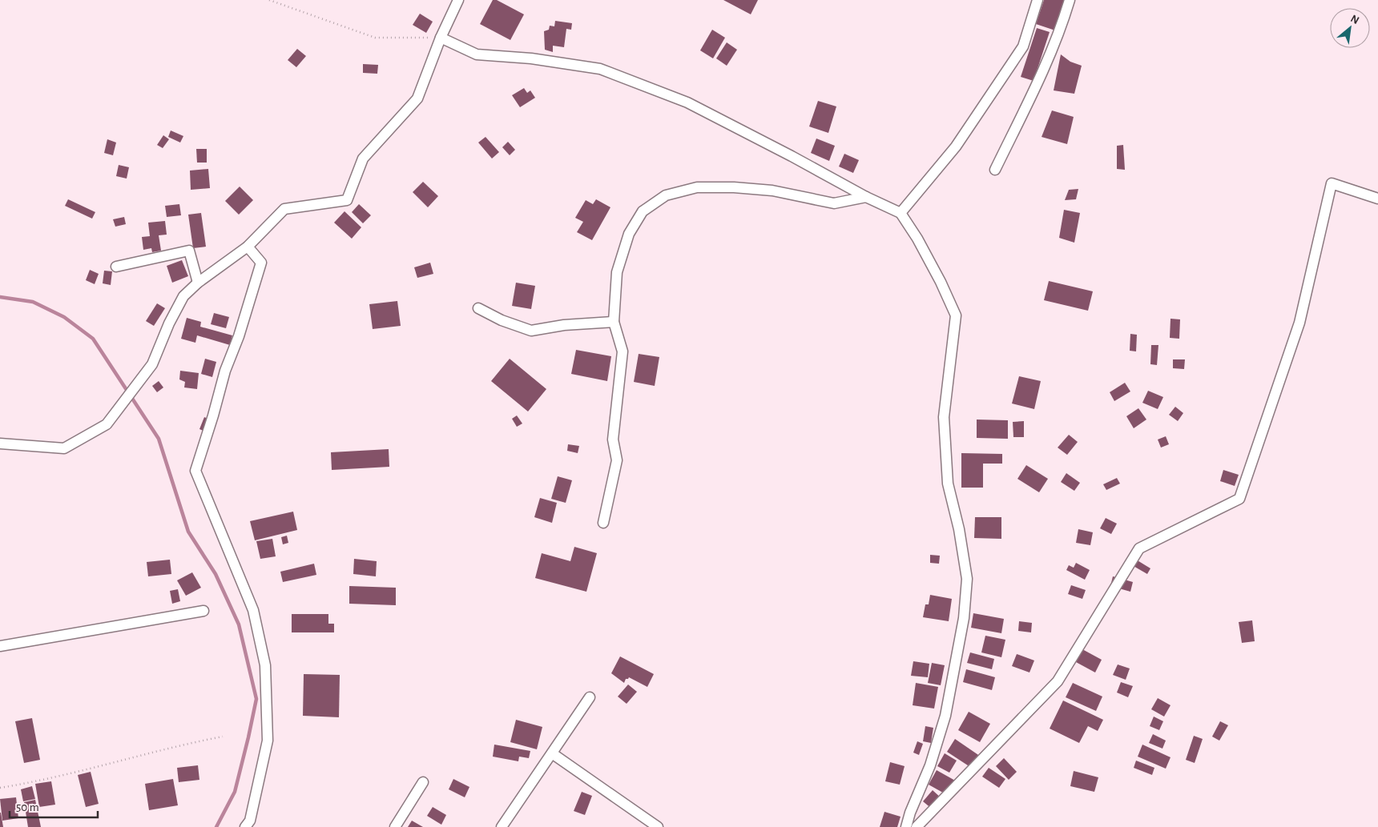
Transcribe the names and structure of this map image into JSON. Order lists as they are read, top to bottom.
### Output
{
  "scale_bar": "50 m",
  "north": "top right"
}
